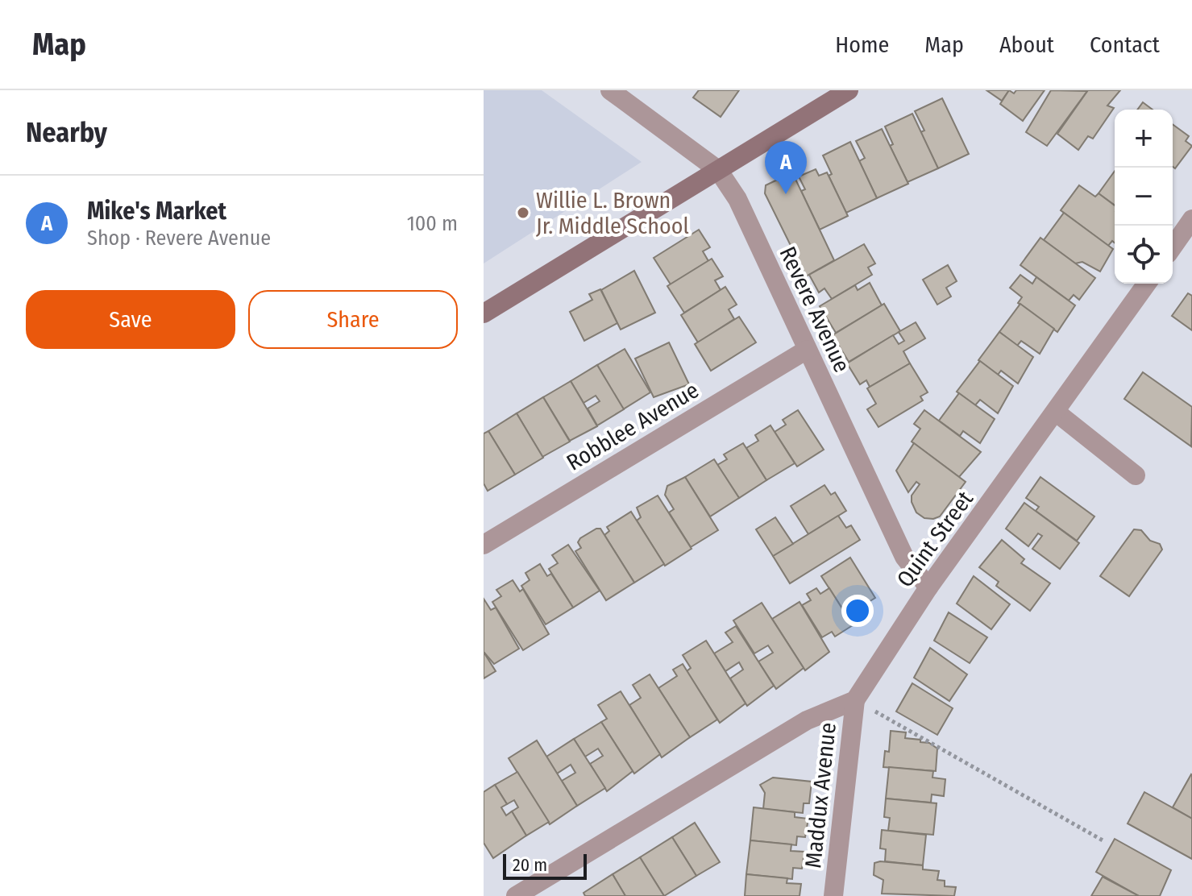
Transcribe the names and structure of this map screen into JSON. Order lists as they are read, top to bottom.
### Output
{
  "streets": {
    "street": [
      "Revere Avenue",
      "Robblee Avenue",
      "Quint Street",
      "Maddux Avenue"
    ]
  },
  "crossings": [
    ["Revere Avenue", "Robblee Avenue"],
    ["Revere Avenue", "Quint Street"],
    ["Quint Street", "Maddux Avenue"]
  ],
  "places": ["Willie L. Brown Jr. Middle School"],
  "scale_bar": "20 m",
  "page": {
    "header": "Map",
    "nav": [
      "Home",
      "Map",
      "About",
      "Contact"
    ],
    "heading": "Nearby",
    "map_buttons": ["+", "−"],
    "pins": "A",
    "list": [
      {
        "mark": "A",
        "name": "Mike's Market",
        "note": "Shop · Revere Avenue",
        "value": "100 m"
      }
    ],
    "buttons": ["Save", "Share"],
    "scale": "20 m"
  }
}
